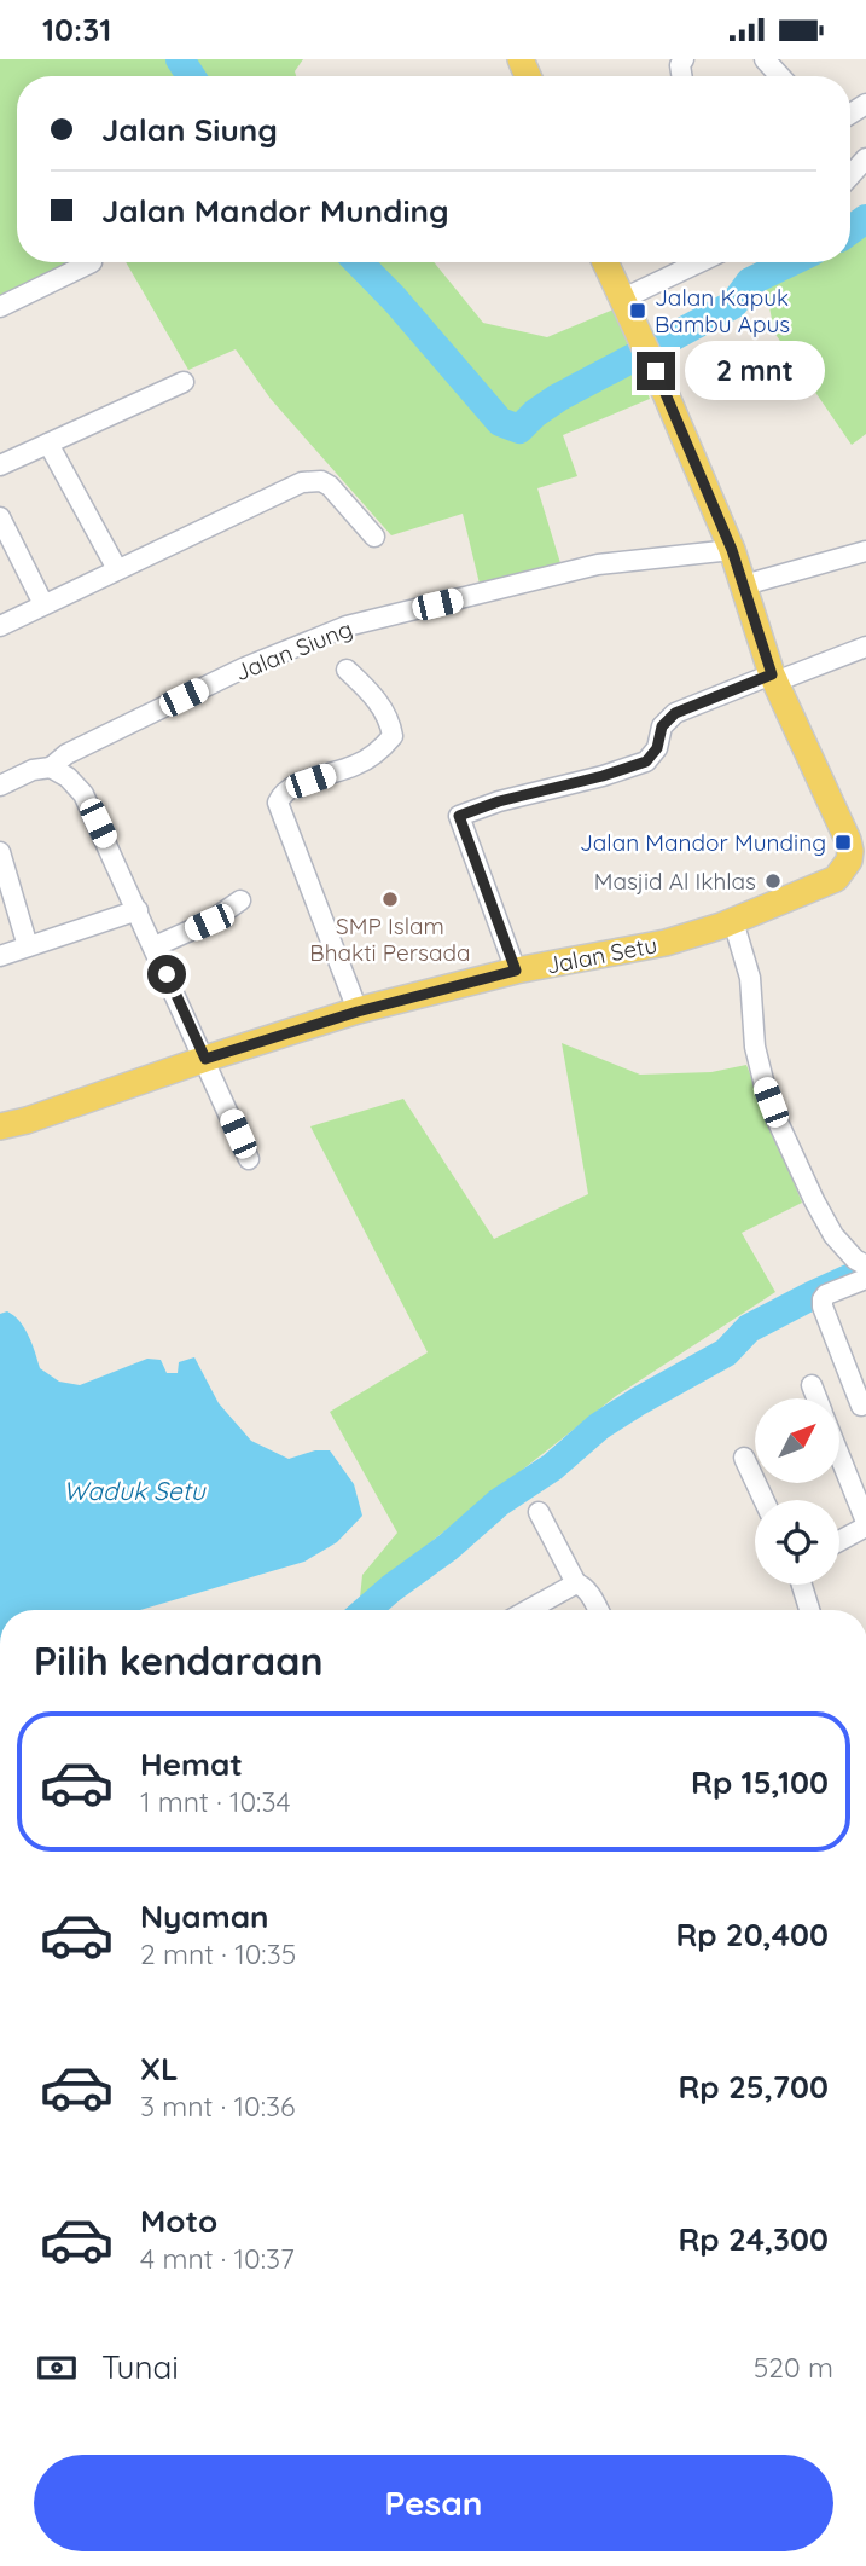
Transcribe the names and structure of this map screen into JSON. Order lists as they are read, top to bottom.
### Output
{
  "streets": {
    "main road": ["Jalan Setu"],
    "street": ["Jalan Siung"]
  },
  "water": ["Waduk Setu"],
  "places": {
    "transit": ["Jalan Kapuk Bambu Apus", "Jalan Mandor Munding"],
    "other": ["Masjid Al Ikhlas", "SMP Islam Bhakti Persada"]
  },
  "north": "top right",
  "page": {
    "status": "10:31",
    "banner": ["Jalan Siung", "Jalan Mandor Munding"],
    "bubble": "2 mnt",
    "heading": "Pilih kendaraan",
    "list": [
      {
        "name": "Hemat",
        "note": "1 mnt · 10:34",
        "value": "Rp 15,100"
      },
      {
        "name": "Nyaman",
        "note": "2 mnt · 10:35",
        "value": "Rp 20,400"
      },
      {
        "name": "XL",
        "note": "3 mnt · 10:36",
        "value": "Rp 25,700"
      },
      {
        "name": "Moto",
        "note": "4 mnt · 10:37",
        "value": "Rp 24,300"
      }
    ],
    "pay": ["Tunai", "520 m"],
    "buttons": "Pesan"
  }
}
